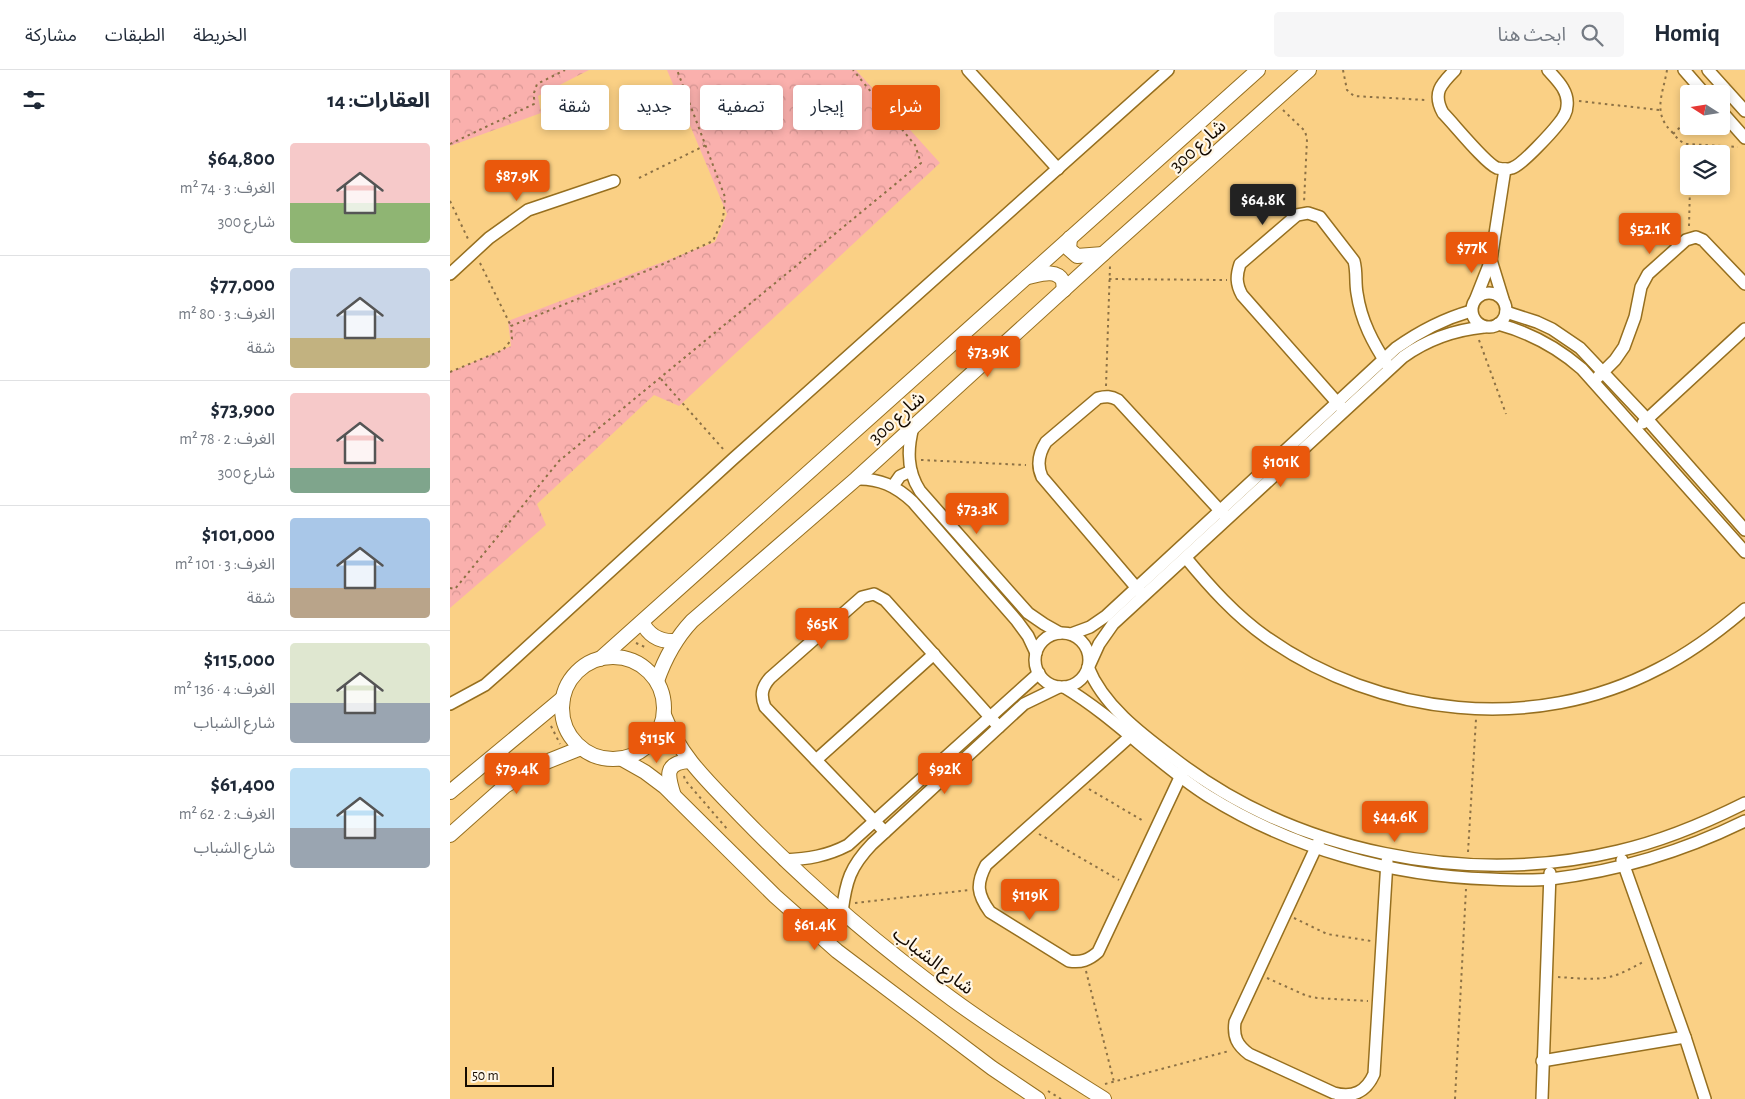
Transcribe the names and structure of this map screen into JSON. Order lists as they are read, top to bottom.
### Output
{
  "streets": {
    "street": ["شارع 300", "شارع الشباب"]
  },
  "crossings": [
    ["شارع 300", "شارع الشباب"]
  ],
  "scale_bar": "50 m",
  "north": "left",
  "page": {
    "header": "Homiq",
    "search": "ابحث هنا",
    "nav": ["الخريطة", "الطبقات", "مشاركة"],
    "heading": "العقارات: 14",
    "chip": [
      "شراء",
      "إيجار",
      "تصفية",
      "جديد",
      "شقة"
    ],
    "list": [
      {
        "name": "$64,800",
        "note": "الغرف: 3 · 74 m² · شارع 300"
      },
      {
        "name": "$77,000",
        "note": "الغرف: 3 · 80 m² · شقة"
      },
      {
        "name": "$73,900",
        "note": "الغرف: 2 · 78 m² · شارع 300"
      },
      {
        "name": "$101,000",
        "note": "الغرف: 3 · 101 m² · شقة"
      },
      {
        "name": "$115,000",
        "note": "الغرف: 4 · 136 m² · شارع الشباب"
      },
      {
        "name": "$61,400",
        "note": "الغرف: 2 · 62 m² · شارع الشباب"
      }
    ],
    "price": [
      "$87.9K",
      "$64.8K",
      "$52.1K",
      "$77K",
      "$73.9K",
      "$101K",
      "$73.3K",
      "$65K",
      "$115K",
      "$79.4K",
      "$92K",
      "$44.6K",
      "$119K",
      "$61.4K"
    ],
    "scale": "50 m"
  }
}
